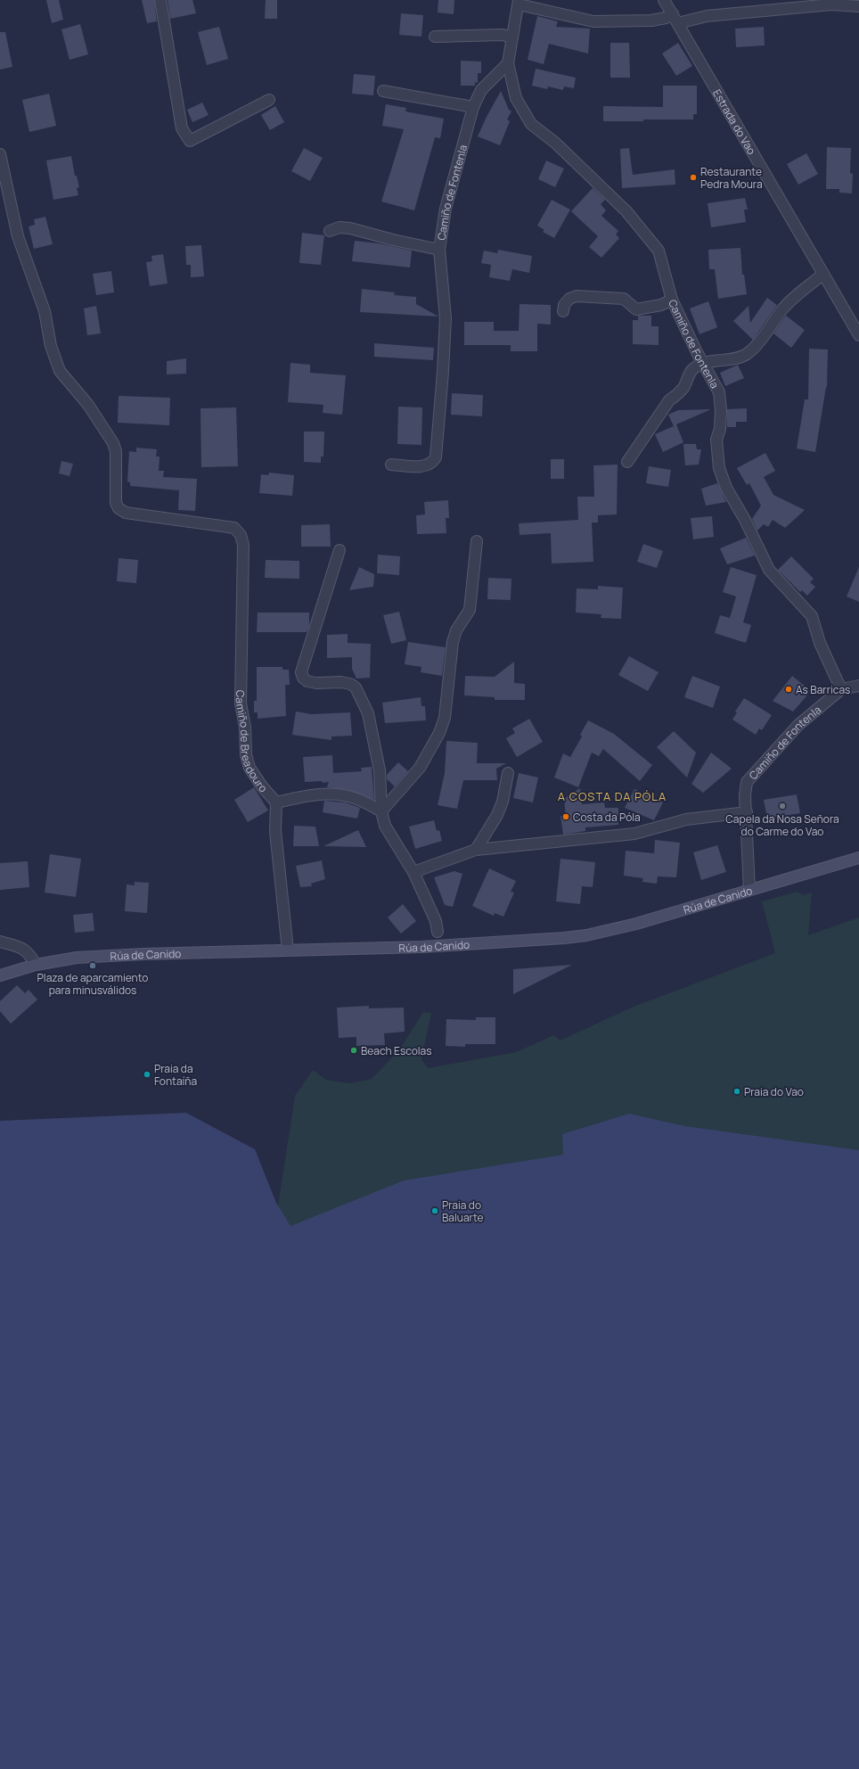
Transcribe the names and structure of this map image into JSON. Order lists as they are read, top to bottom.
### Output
{
  "streets": {
    "main road": ["Rúa de Canido"],
    "street": ["Estrada do Vao", "Camiño de Fontenla", "Camiño de Breadouro"]
  },
  "crossings": [
    ["Camiño de Fontenla", "Rúa de Canido"],
    ["Camiño de Breadouro", "Rúa de Canido"]
  ],
  "districts": ["A COSTA DA PÓLA"],
  "places": [
    "Restaurante Pedra Moura",
    "As Barricas",
    "Capela da Nosa Señora do Carme do Vao",
    "Costa da Póla",
    "Plaza de aparcamiento para minusválidos",
    "Beach Escolas",
    "Praia da Fontaíña",
    "Praia do Vao",
    "Praia do Baluarte"
  ]
}
